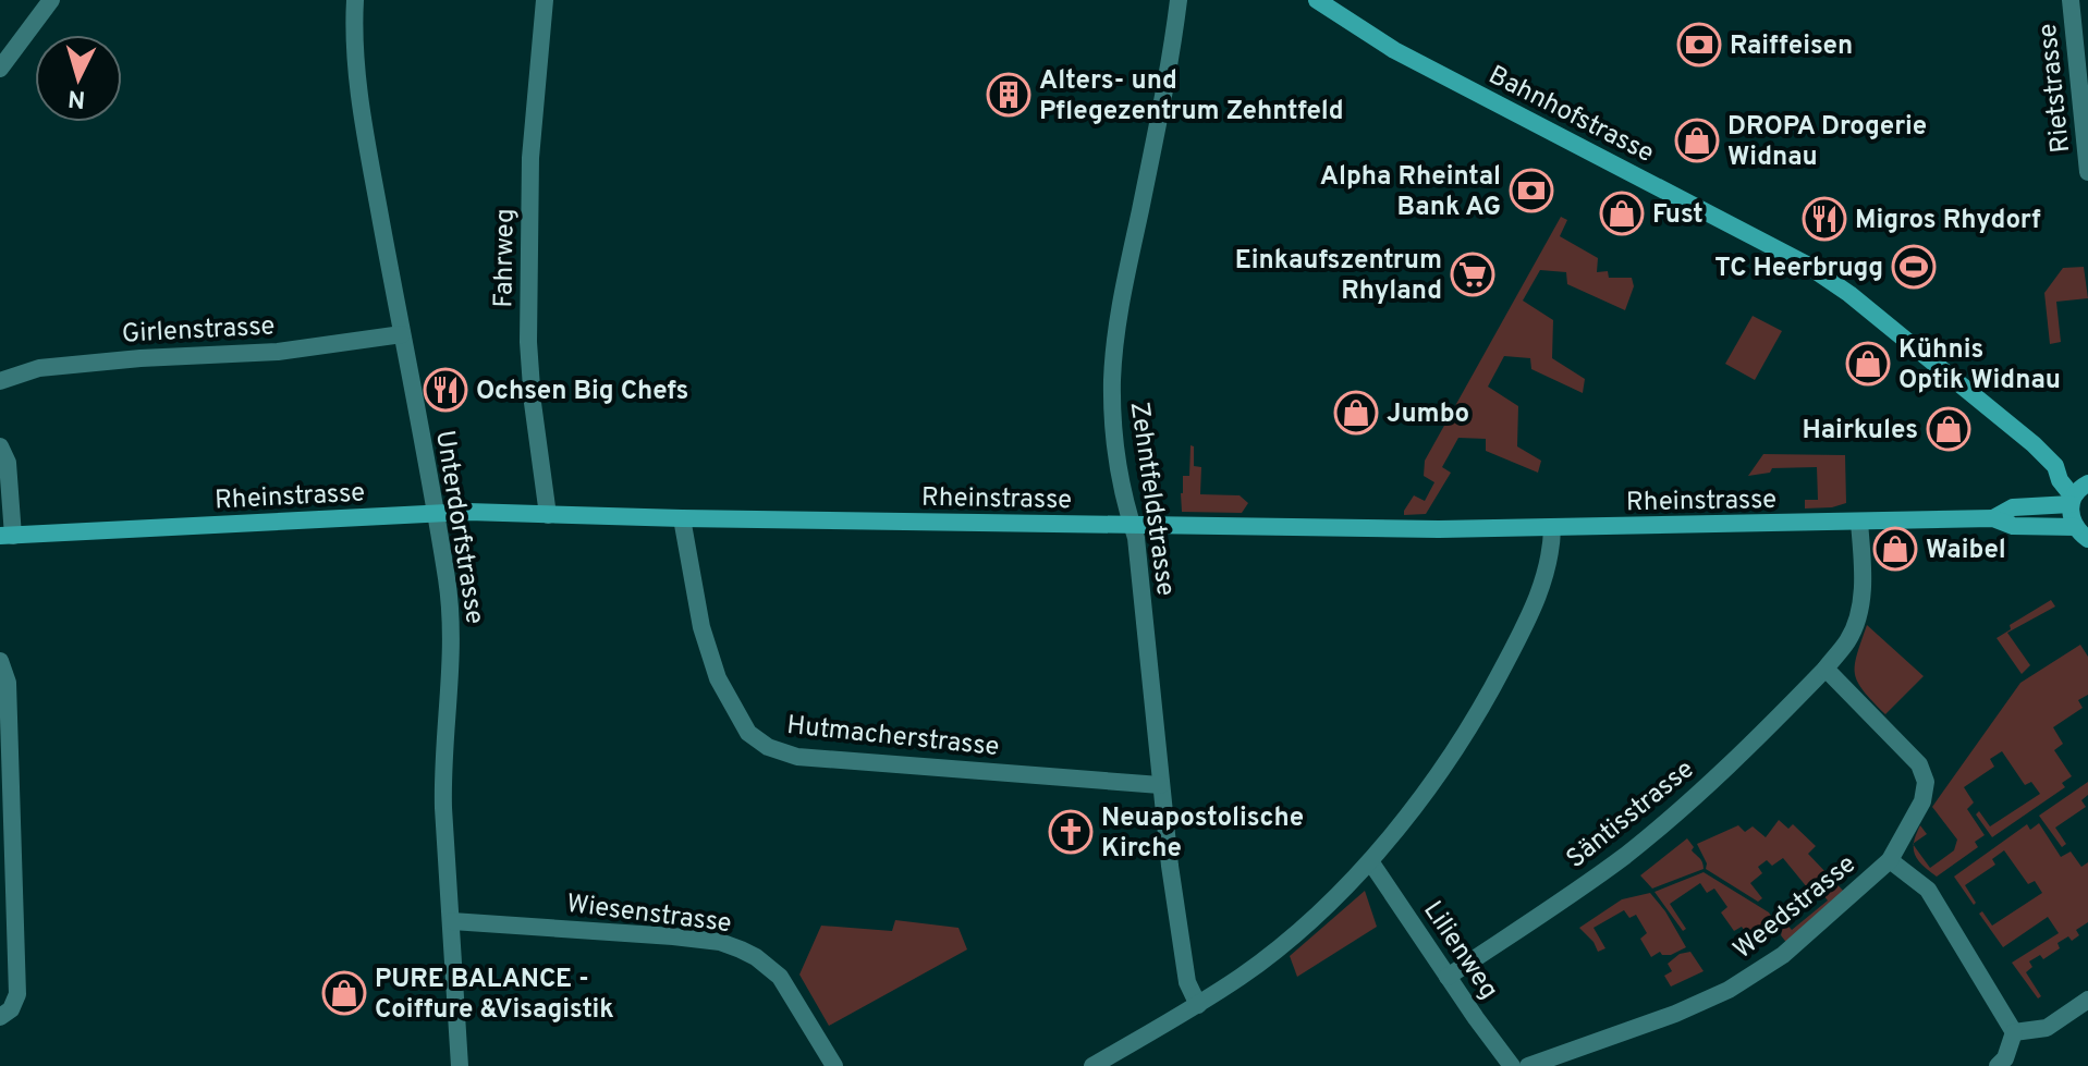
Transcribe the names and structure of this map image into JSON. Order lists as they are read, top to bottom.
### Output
{
  "streets": {
    "street": [
      "Rietstrasse",
      "Bahnhofstrasse",
      "Fahrweg",
      "Girlenstrasse",
      "Rheinstrasse",
      "Zehntfeldstrasse",
      "Unterdorfstrasse",
      "Hutmacherstrasse",
      "Säntisstrasse",
      "Weedstrasse",
      "Wiesenstrasse",
      "Lilienweg"
    ]
  },
  "crossings": [
    ["Fahrweg", "Rheinstrasse"],
    ["Girlenstrasse", "Unterdorfstrasse"],
    ["Rheinstrasse", "Zehntfeldstrasse"],
    ["Rheinstrasse", "Unterdorfstrasse"],
    ["Rheinstrasse", "Hutmacherstrasse"],
    ["Rheinstrasse", "Säntisstrasse"],
    ["Zehntfeldstrasse", "Hutmacherstrasse"],
    ["Unterdorfstrasse", "Wiesenstrasse"],
    ["Säntisstrasse", "Lilienweg"]
  ],
  "places": {
    "bank": ["Raiffeisen", "Alpha Rheintal Bank AG"],
    "building": ["Alters- und Pflegezentrum Zehntfeld"],
    "shop": [
      "DROPA Drogerie Widnau",
      "Fust",
      "Kühnis Optik Widnau",
      "Jumbo",
      "Hairkules",
      "Waibel",
      "PURE BALANCE - Coiffure &Visagistik"
    ],
    "restaurant": ["Migros Rhydorf", "Ochsen Big Chefs"],
    "sports": ["TC Heerbrugg"],
    "supermarket": ["Einkaufszentrum Rhyland"],
    "church": ["Neuapostolische Kirche"]
  },
  "north": "bottom"
}
